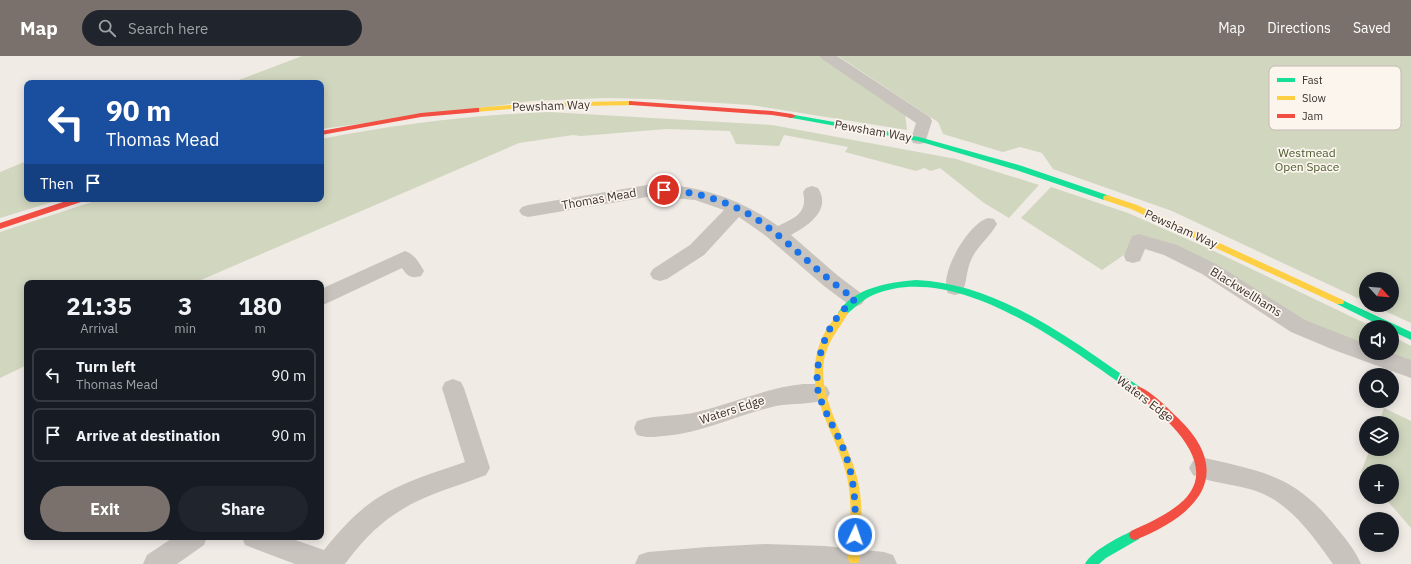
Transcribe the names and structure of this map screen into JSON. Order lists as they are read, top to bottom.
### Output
{
  "streets": {
    "main road": ["Pewsham Way", "Waters Edge"],
    "street": ["Thomas Mead", "Blackwellhams"]
  },
  "crossings": [
    ["Thomas Mead", "Waters Edge"]
  ],
  "parks": ["Westmead Open Space"],
  "legend": ["Fast", "Slow", "Jam"],
  "north": "bottom right",
  "page": {
    "header": "Map",
    "search": "Search here",
    "nav": ["Map", "Directions", "Saved"],
    "turn": ["90 m", "Thomas Mead"],
    "then": "Then",
    "map_buttons": ["+", "−"],
    "eta": [
      "21:35",
      "Arrival",
      "3",
      "min",
      "180",
      "m"
    ],
    "list": [
      {
        "name": "Turn left",
        "note": "Thomas Mead",
        "value": "90 m"
      },
      {
        "name": "Arrive at destination",
        "value": "90 m"
      }
    ],
    "buttons": ["Exit", "Share"]
  }
}
